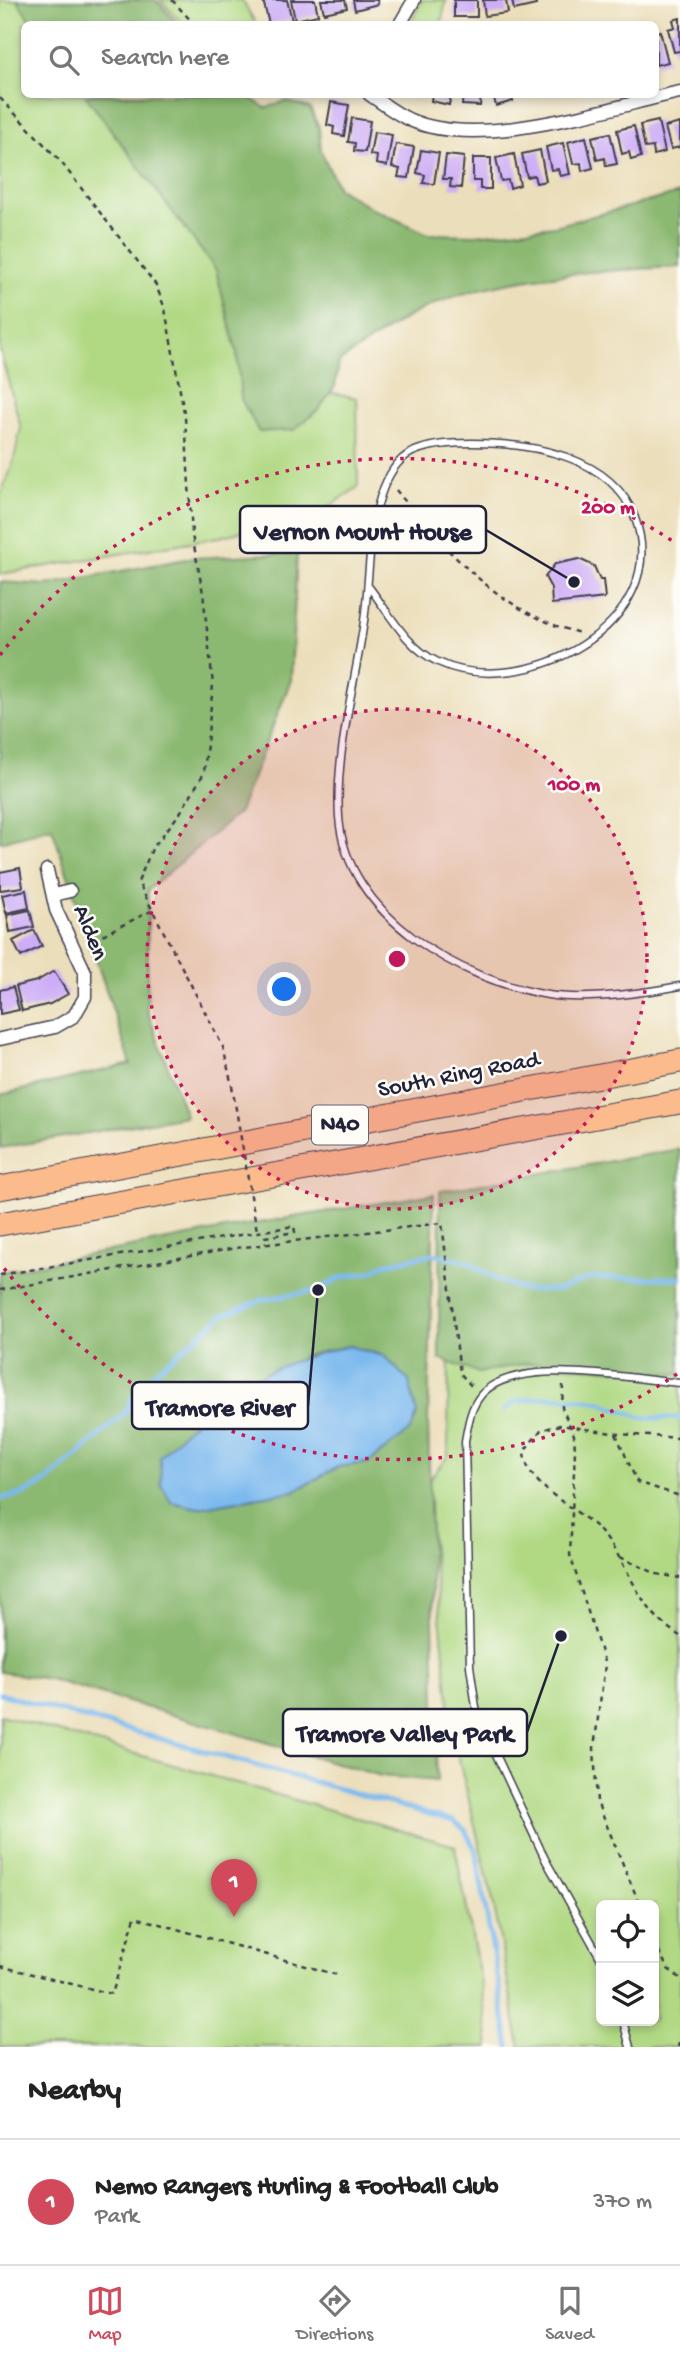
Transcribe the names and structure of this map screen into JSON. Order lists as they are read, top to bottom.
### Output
{
  "streets": {
    "highway": ["South Ring Road", "N40"],
    "street": ["Alden"]
  },
  "places": ["Vernon Mount House", "Tramore River", "Tramore Valley Park"],
  "page": {
    "search": "Search here",
    "pins": "1",
    "heading": "Nearby",
    "list": [
      {
        "mark": "1",
        "name": "Nemo Rangers Hurling & Football Club",
        "note": "Park",
        "value": "370 m"
      }
    ],
    "nav": ["Map", "Directions", "Saved"]
  },
  "rings": ["200 m", "100 m"]
}
